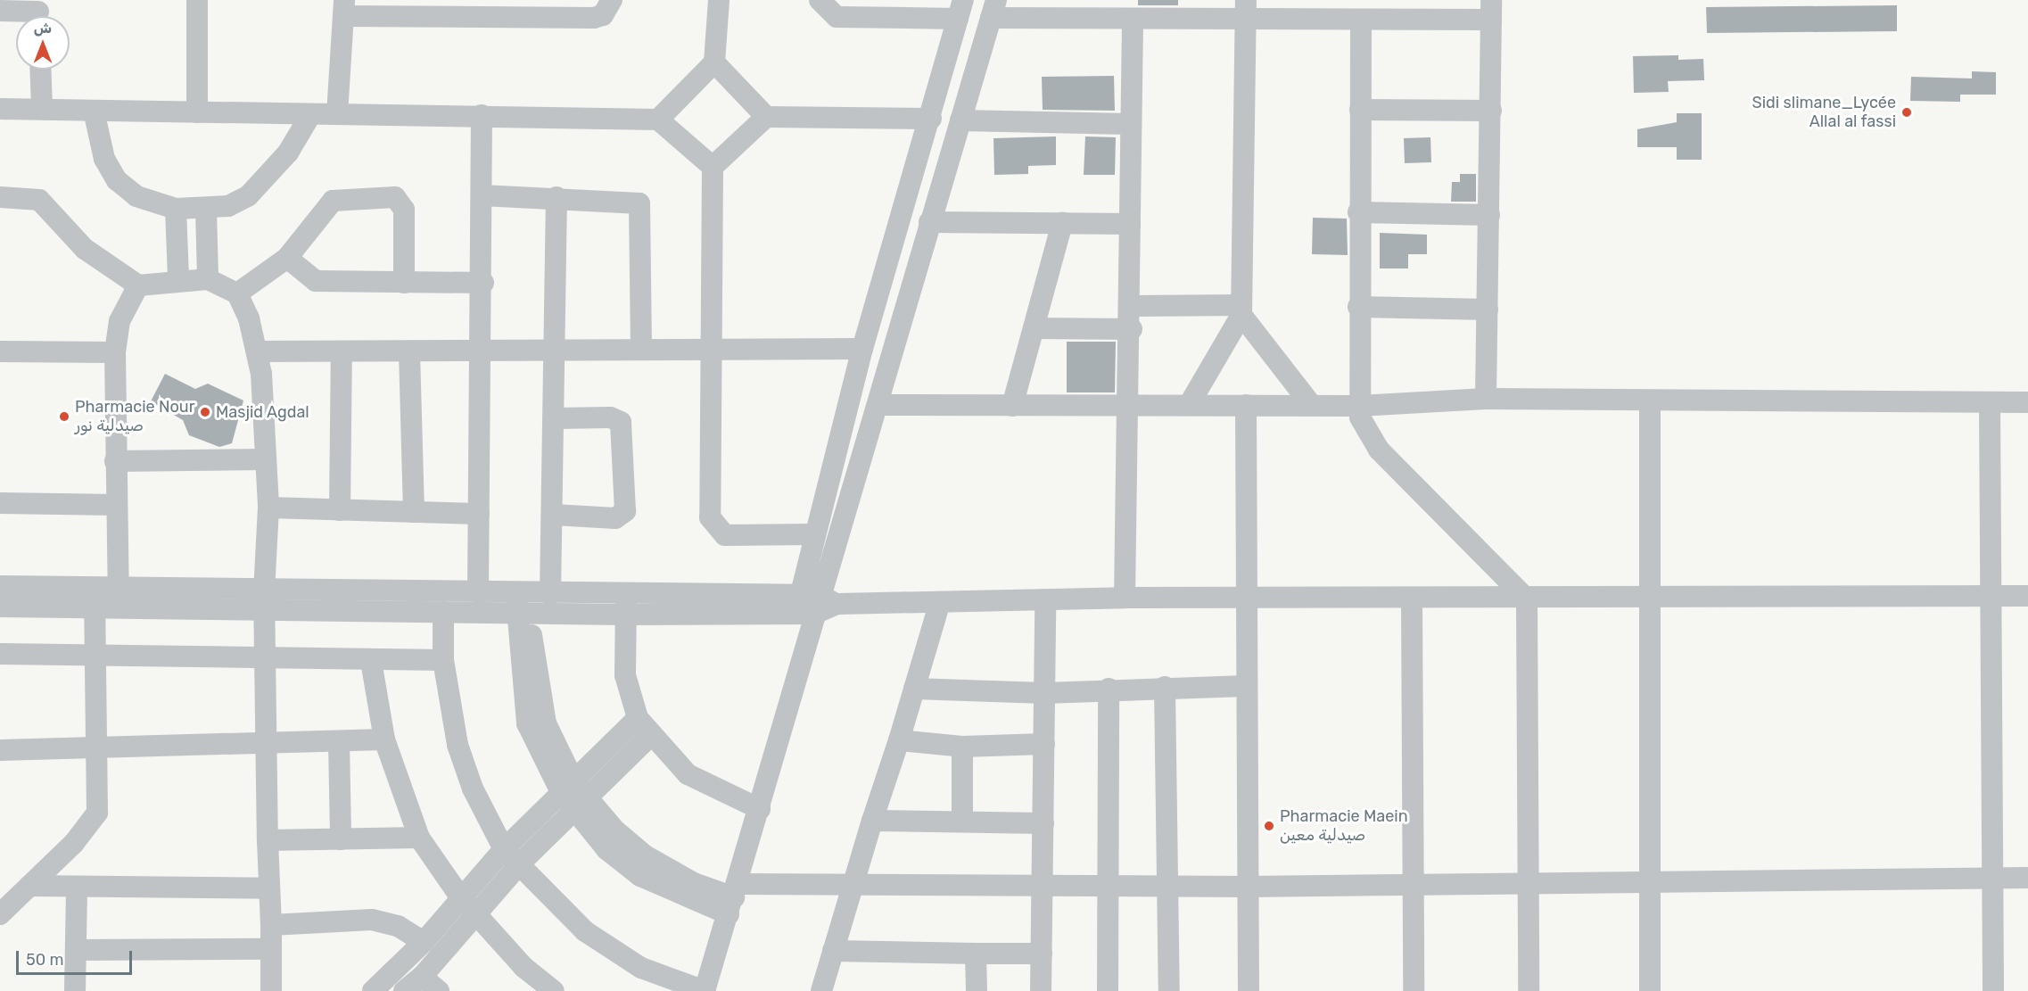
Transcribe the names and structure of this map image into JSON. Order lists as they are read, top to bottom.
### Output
{
  "places": [
    "Sidi slimane_Lycée Allal al fassi",
    "Masjid Agdal",
    "Pharmacie Nour صيدلية نور",
    "Pharmacie Maein صيدلية معين"
  ],
  "scale_bar": "50 m",
  "north": "top"
}
